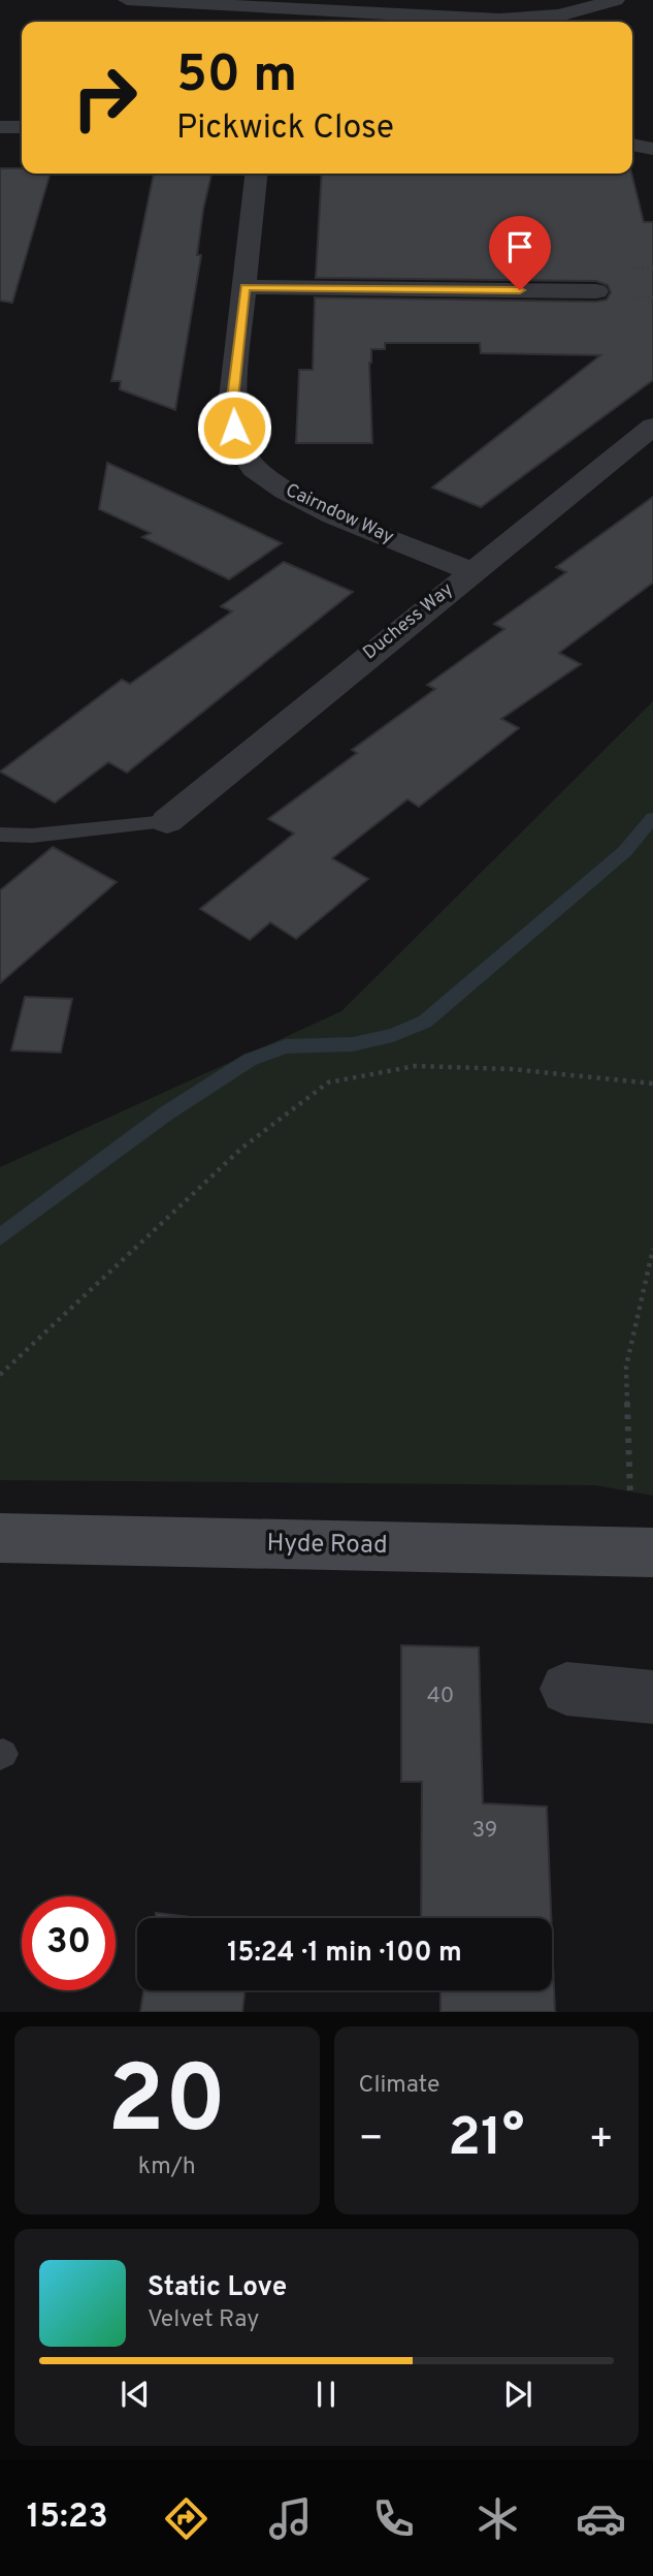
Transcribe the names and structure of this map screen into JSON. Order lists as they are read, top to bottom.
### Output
{
  "streets": {
    "main road": ["Hyde Road"],
    "street": ["Cairndow Way", "Duchess Way"]
  },
  "crossings": [
    ["Cairndow Way", "Duchess Way"]
  ],
  "house_numbers": ["40", "39"],
  "page": {
    "turn": ["50 m", "Pickwick Close"],
    "limit": "30",
    "trip": "15:24 · 1 min · 100 m",
    "tile": [
      ["20", "km/h"],
      "Climate"
    ],
    "heat": ["−", "21°", "+"],
    "song": ["Static Love", "Velvet Ray"],
    "tabs": "15:23"
  }
}
